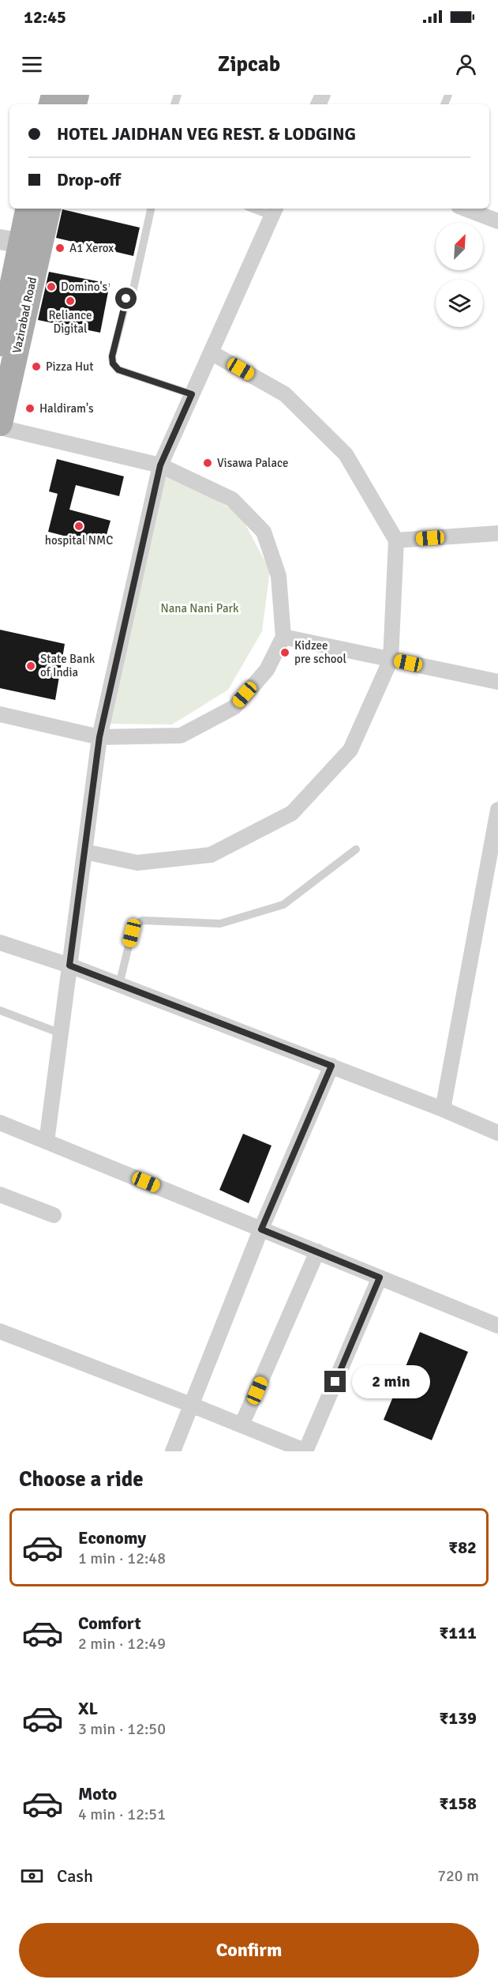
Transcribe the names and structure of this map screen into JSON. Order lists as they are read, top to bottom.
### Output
{
  "streets": {
    "main road": ["Vazirabad Road"]
  },
  "parks": ["Nana Nani Park"],
  "places": [
    "A1 Xerox",
    "Domino's",
    "Reliance Digital",
    "Pizza Hut",
    "Haldiram's",
    "Visawa Palace",
    "hospital NMC",
    "Kidzee pre school",
    "State Bank of India"
  ],
  "north": "top right",
  "page": {
    "status": "12:45",
    "header": "Zipcab",
    "banner": ["HOTEL JAIDHAN VEG REST. & LODGING", "Drop-off"],
    "bubble": "2 min",
    "heading": "Choose a ride",
    "list": [
      {
        "name": "Economy",
        "note": "1 min · 12:48",
        "value": "₹82"
      },
      {
        "name": "Comfort",
        "note": "2 min · 12:49",
        "value": "₹111"
      },
      {
        "name": "XL",
        "note": "3 min · 12:50",
        "value": "₹139"
      },
      {
        "name": "Moto",
        "note": "4 min · 12:51",
        "value": "₹158"
      }
    ],
    "pay": ["Cash", "720 m"],
    "buttons": "Confirm"
  }
}
